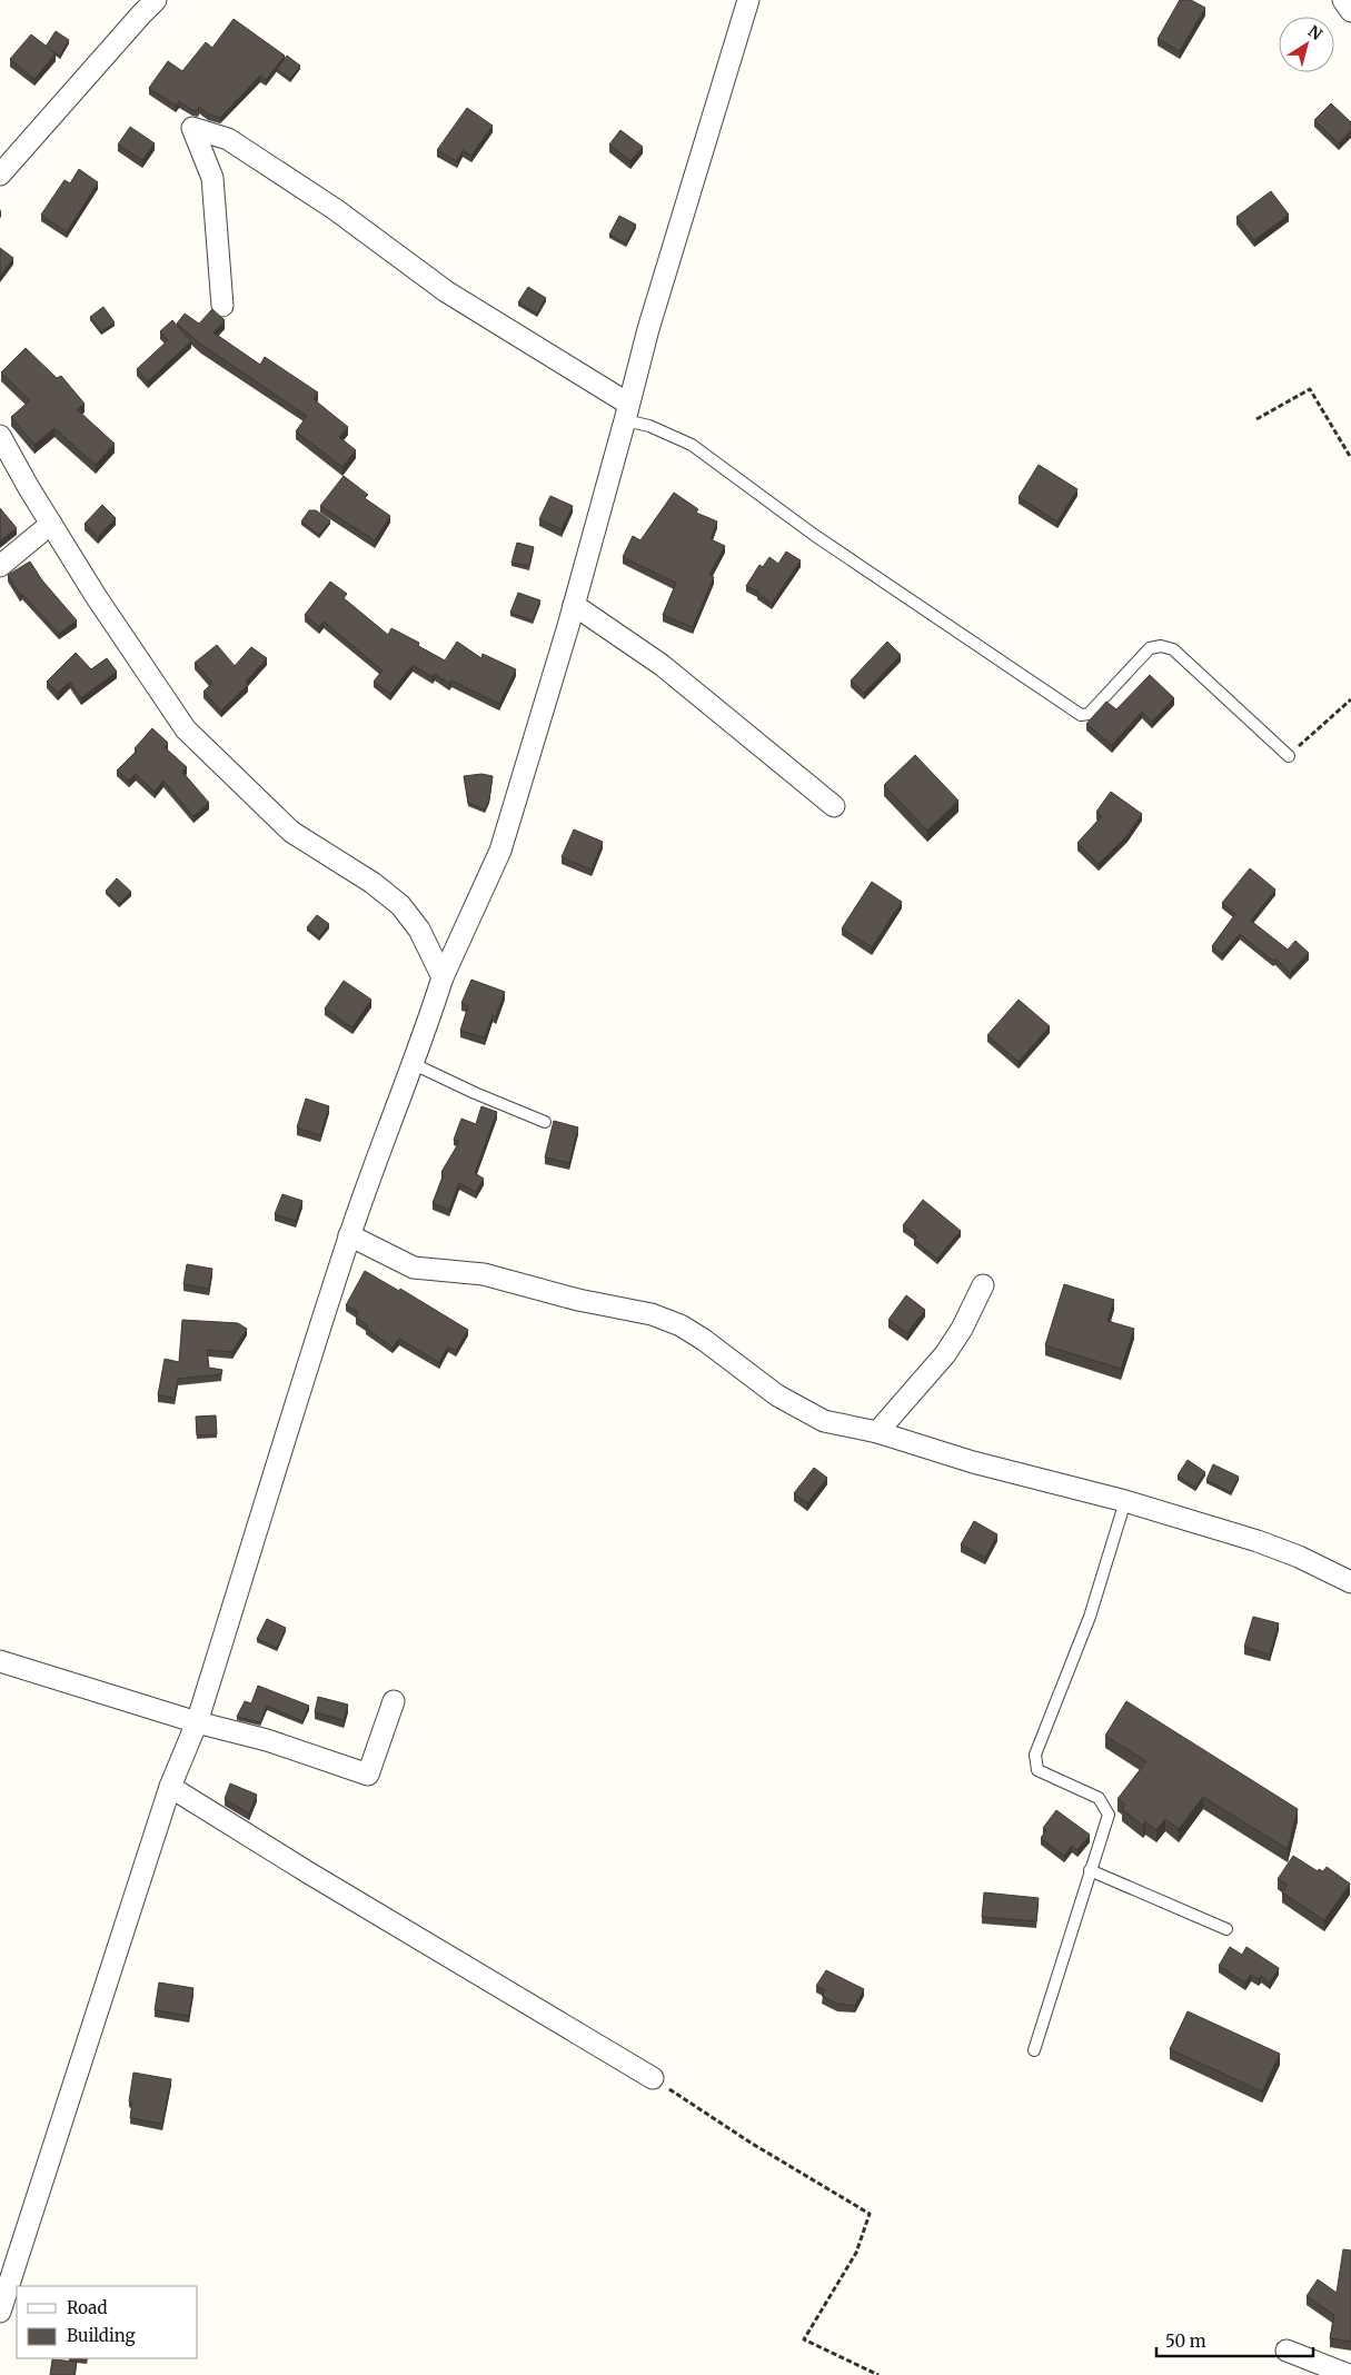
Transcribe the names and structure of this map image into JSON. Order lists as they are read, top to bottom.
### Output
{
  "legend": ["Road", "Building"],
  "scale_bar": "50 m",
  "north": "top right"
}
